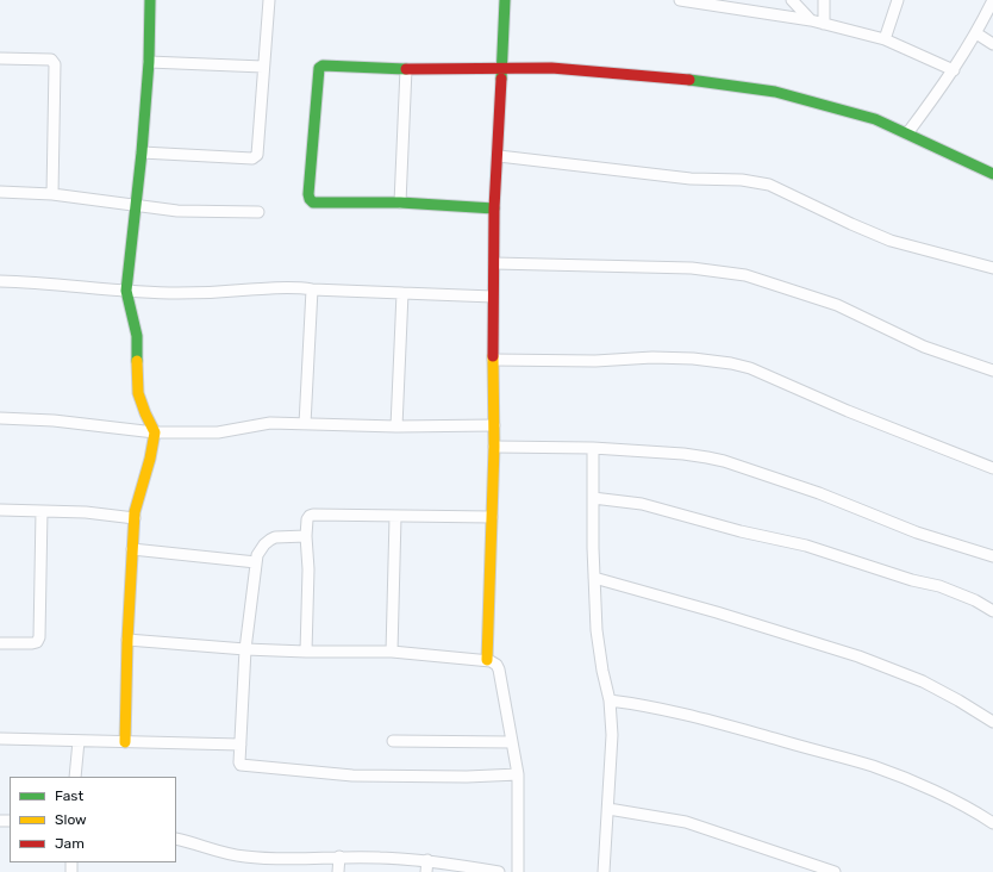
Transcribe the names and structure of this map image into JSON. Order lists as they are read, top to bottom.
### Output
{
  "legend": ["Fast", "Slow", "Jam"]
}
